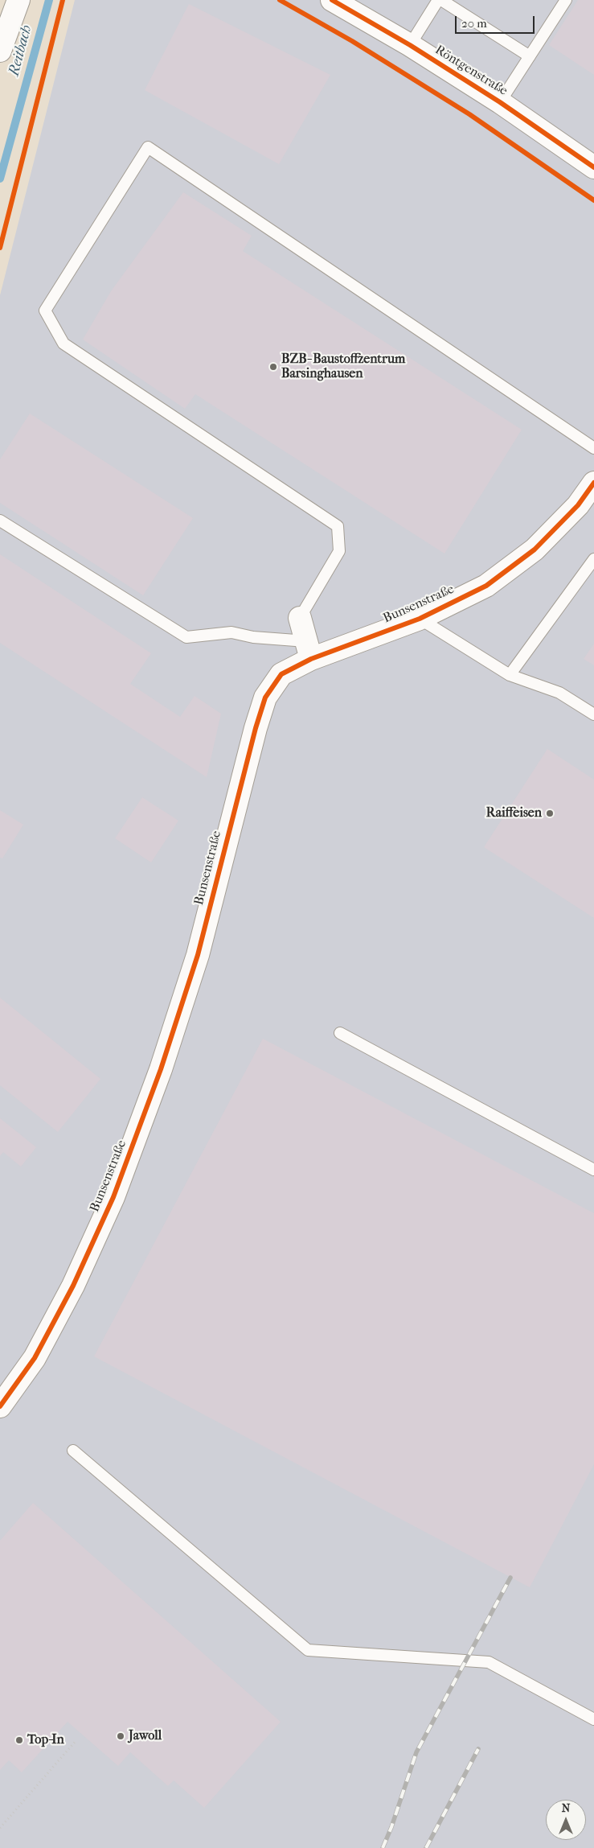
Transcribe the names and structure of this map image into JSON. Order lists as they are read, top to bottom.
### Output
{
  "streets": {
    "street": ["Röntgenstraße", "Bunsenstraße"]
  },
  "water": ["Reitbach"],
  "places": [
    "BZB- Baustoffzentrum Barsinghausen",
    "Raiffeisen",
    "Jawoll",
    "Top-In"
  ],
  "scale_bar": "20 m",
  "north": "top"
}
